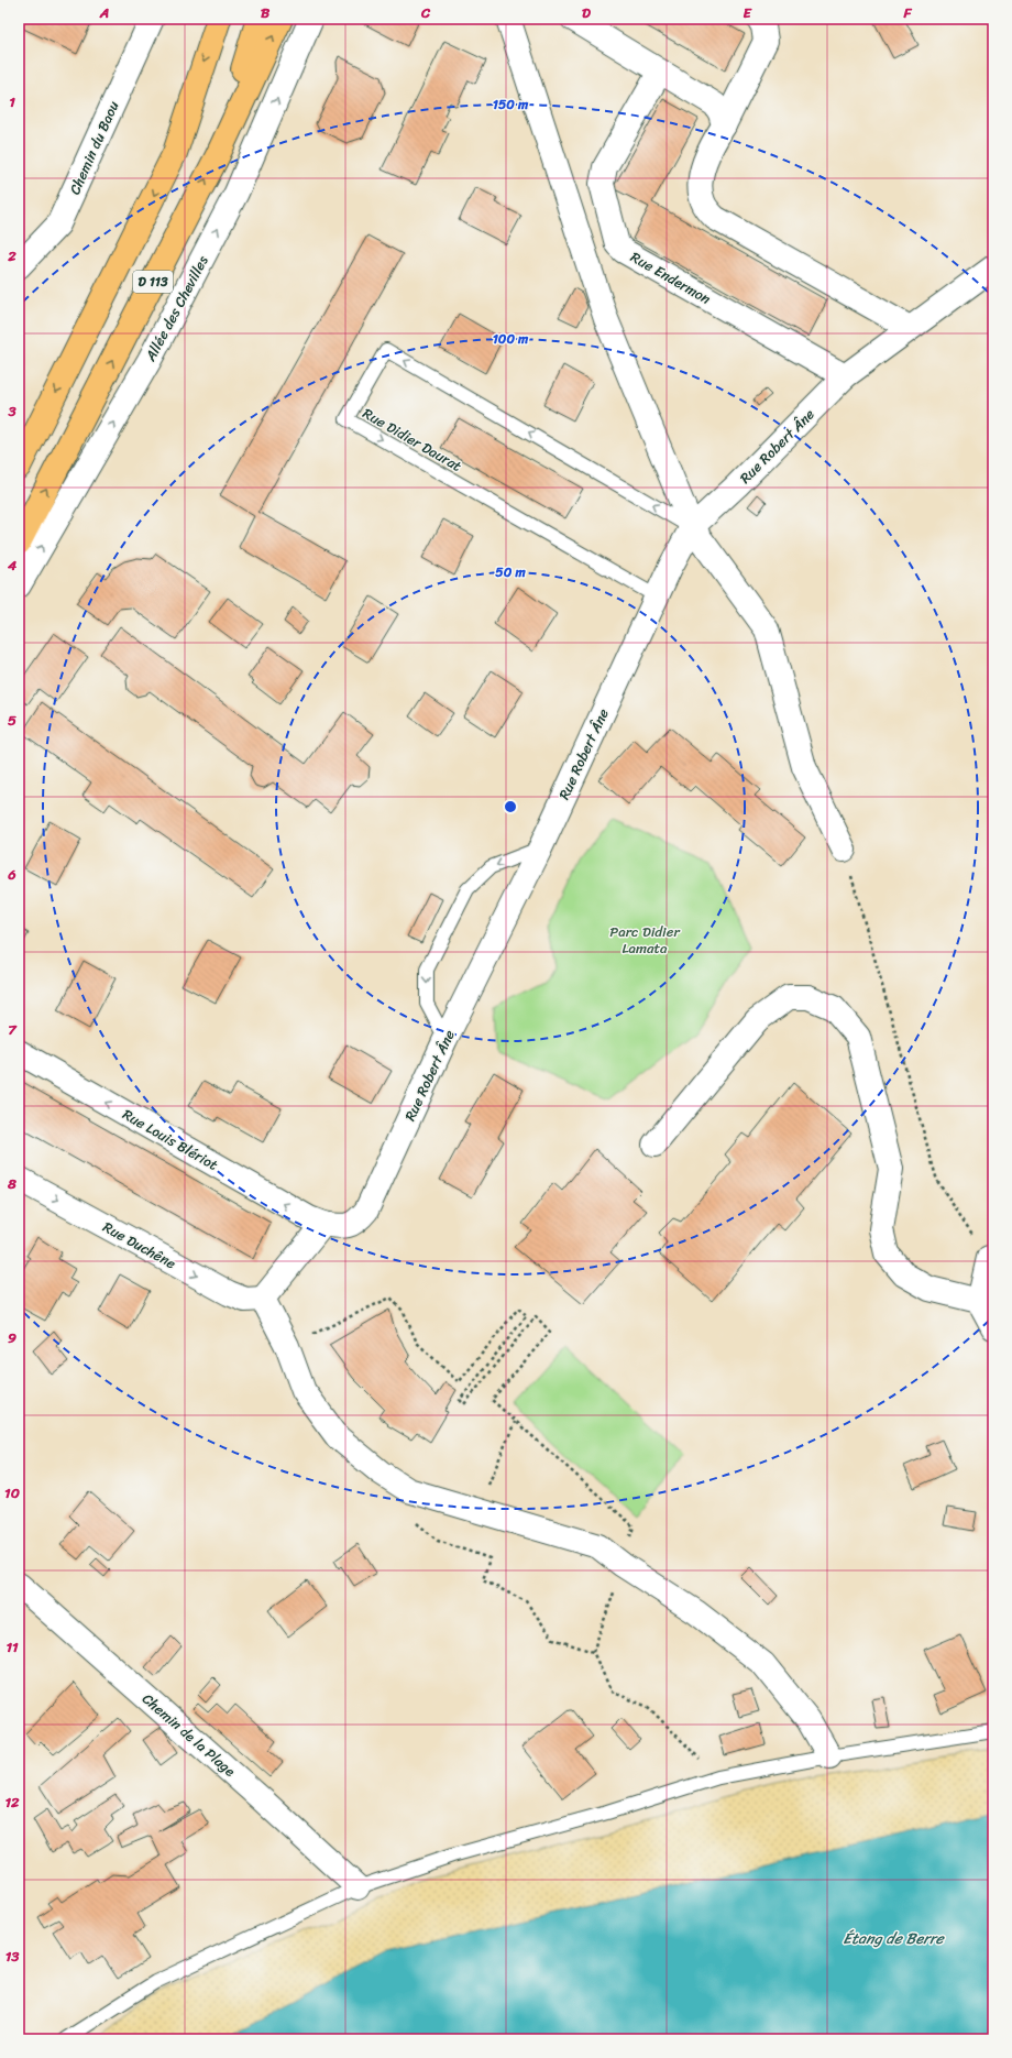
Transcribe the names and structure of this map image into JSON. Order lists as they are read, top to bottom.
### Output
{
  "streets": {
    "main road": ["D 113"],
    "street": [
      "Chemin du Baou",
      "Rue Endermon",
      "Allée des Chevilles",
      "Rue Robert Âne",
      "Rue Louis Blériot",
      "Rue Duchêne",
      "Chemin de la Plage"
    ],
    "lane": ["Rue Didier Daurat"]
  },
  "crossings": [
    ["Rue Endermon", "Rue Robert Âne"],
    ["Rue Didier Daurat", "Rue Robert Âne"],
    ["Rue Robert Âne", "Rue Louis Blériot"]
  ],
  "one_way": ["Allée des Chevilles", "Rue Louis Blériot", "Rue Duchêne"],
  "water": ["Étang de Berre"],
  "parks": ["Parc Didier Lamata"],
  "grid": {
    "columns": [
      "A",
      "B",
      "C",
      "D",
      "E",
      "F"
    ],
    "rows": [
      "1",
      "2",
      "3",
      "4",
      "5",
      "6",
      "7",
      "8",
      "9",
      "10",
      "11",
      "12",
      "13"
    ]
  },
  "rings": ["150 m", "100 m", "50 m"]
}
